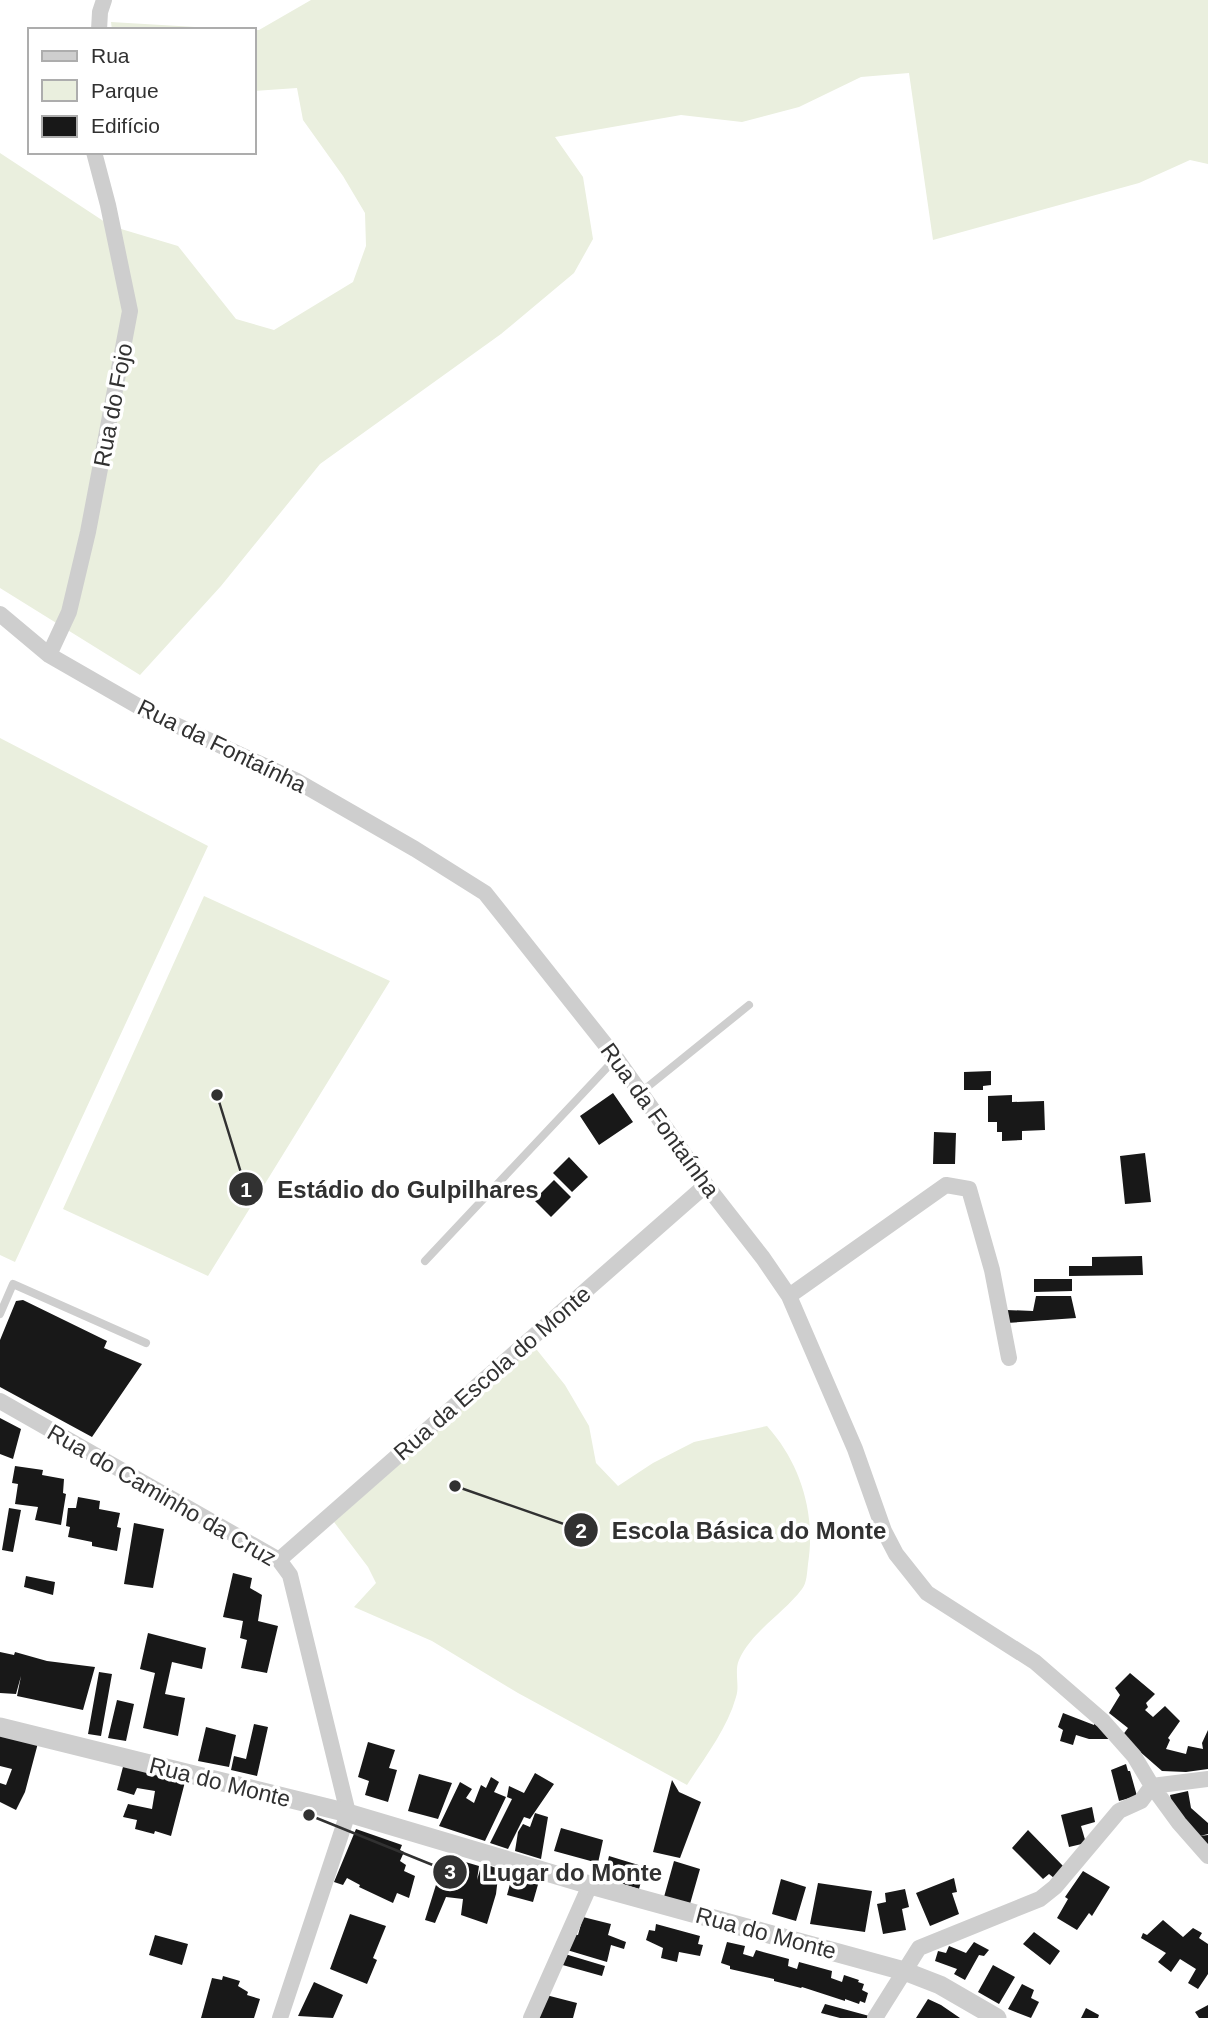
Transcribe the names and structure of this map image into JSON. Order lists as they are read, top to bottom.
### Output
{
  "streets": {
    "street": [
      "Rua do Fojo",
      "Rua da Fontaínha",
      "Rua da Escola do Monte",
      "Rua do Caminho da Cruz",
      "Rua do Monte"
    ]
  },
  "crossings": [
    ["Rua do Fojo", "Rua da Fontaínha"],
    ["Rua da Fontaínha", "Rua da Escola do Monte"],
    ["Rua da Escola do Monte", "Rua do Caminho da Cruz"],
    ["Rua do Caminho da Cruz", "Rua do Monte"]
  ],
  "places": ["Estádio do Gulpilhares", "Escola Básica do Monte", "Lugar do Monte"],
  "legend": ["Rua", "Parque", "Edifício"]
}
